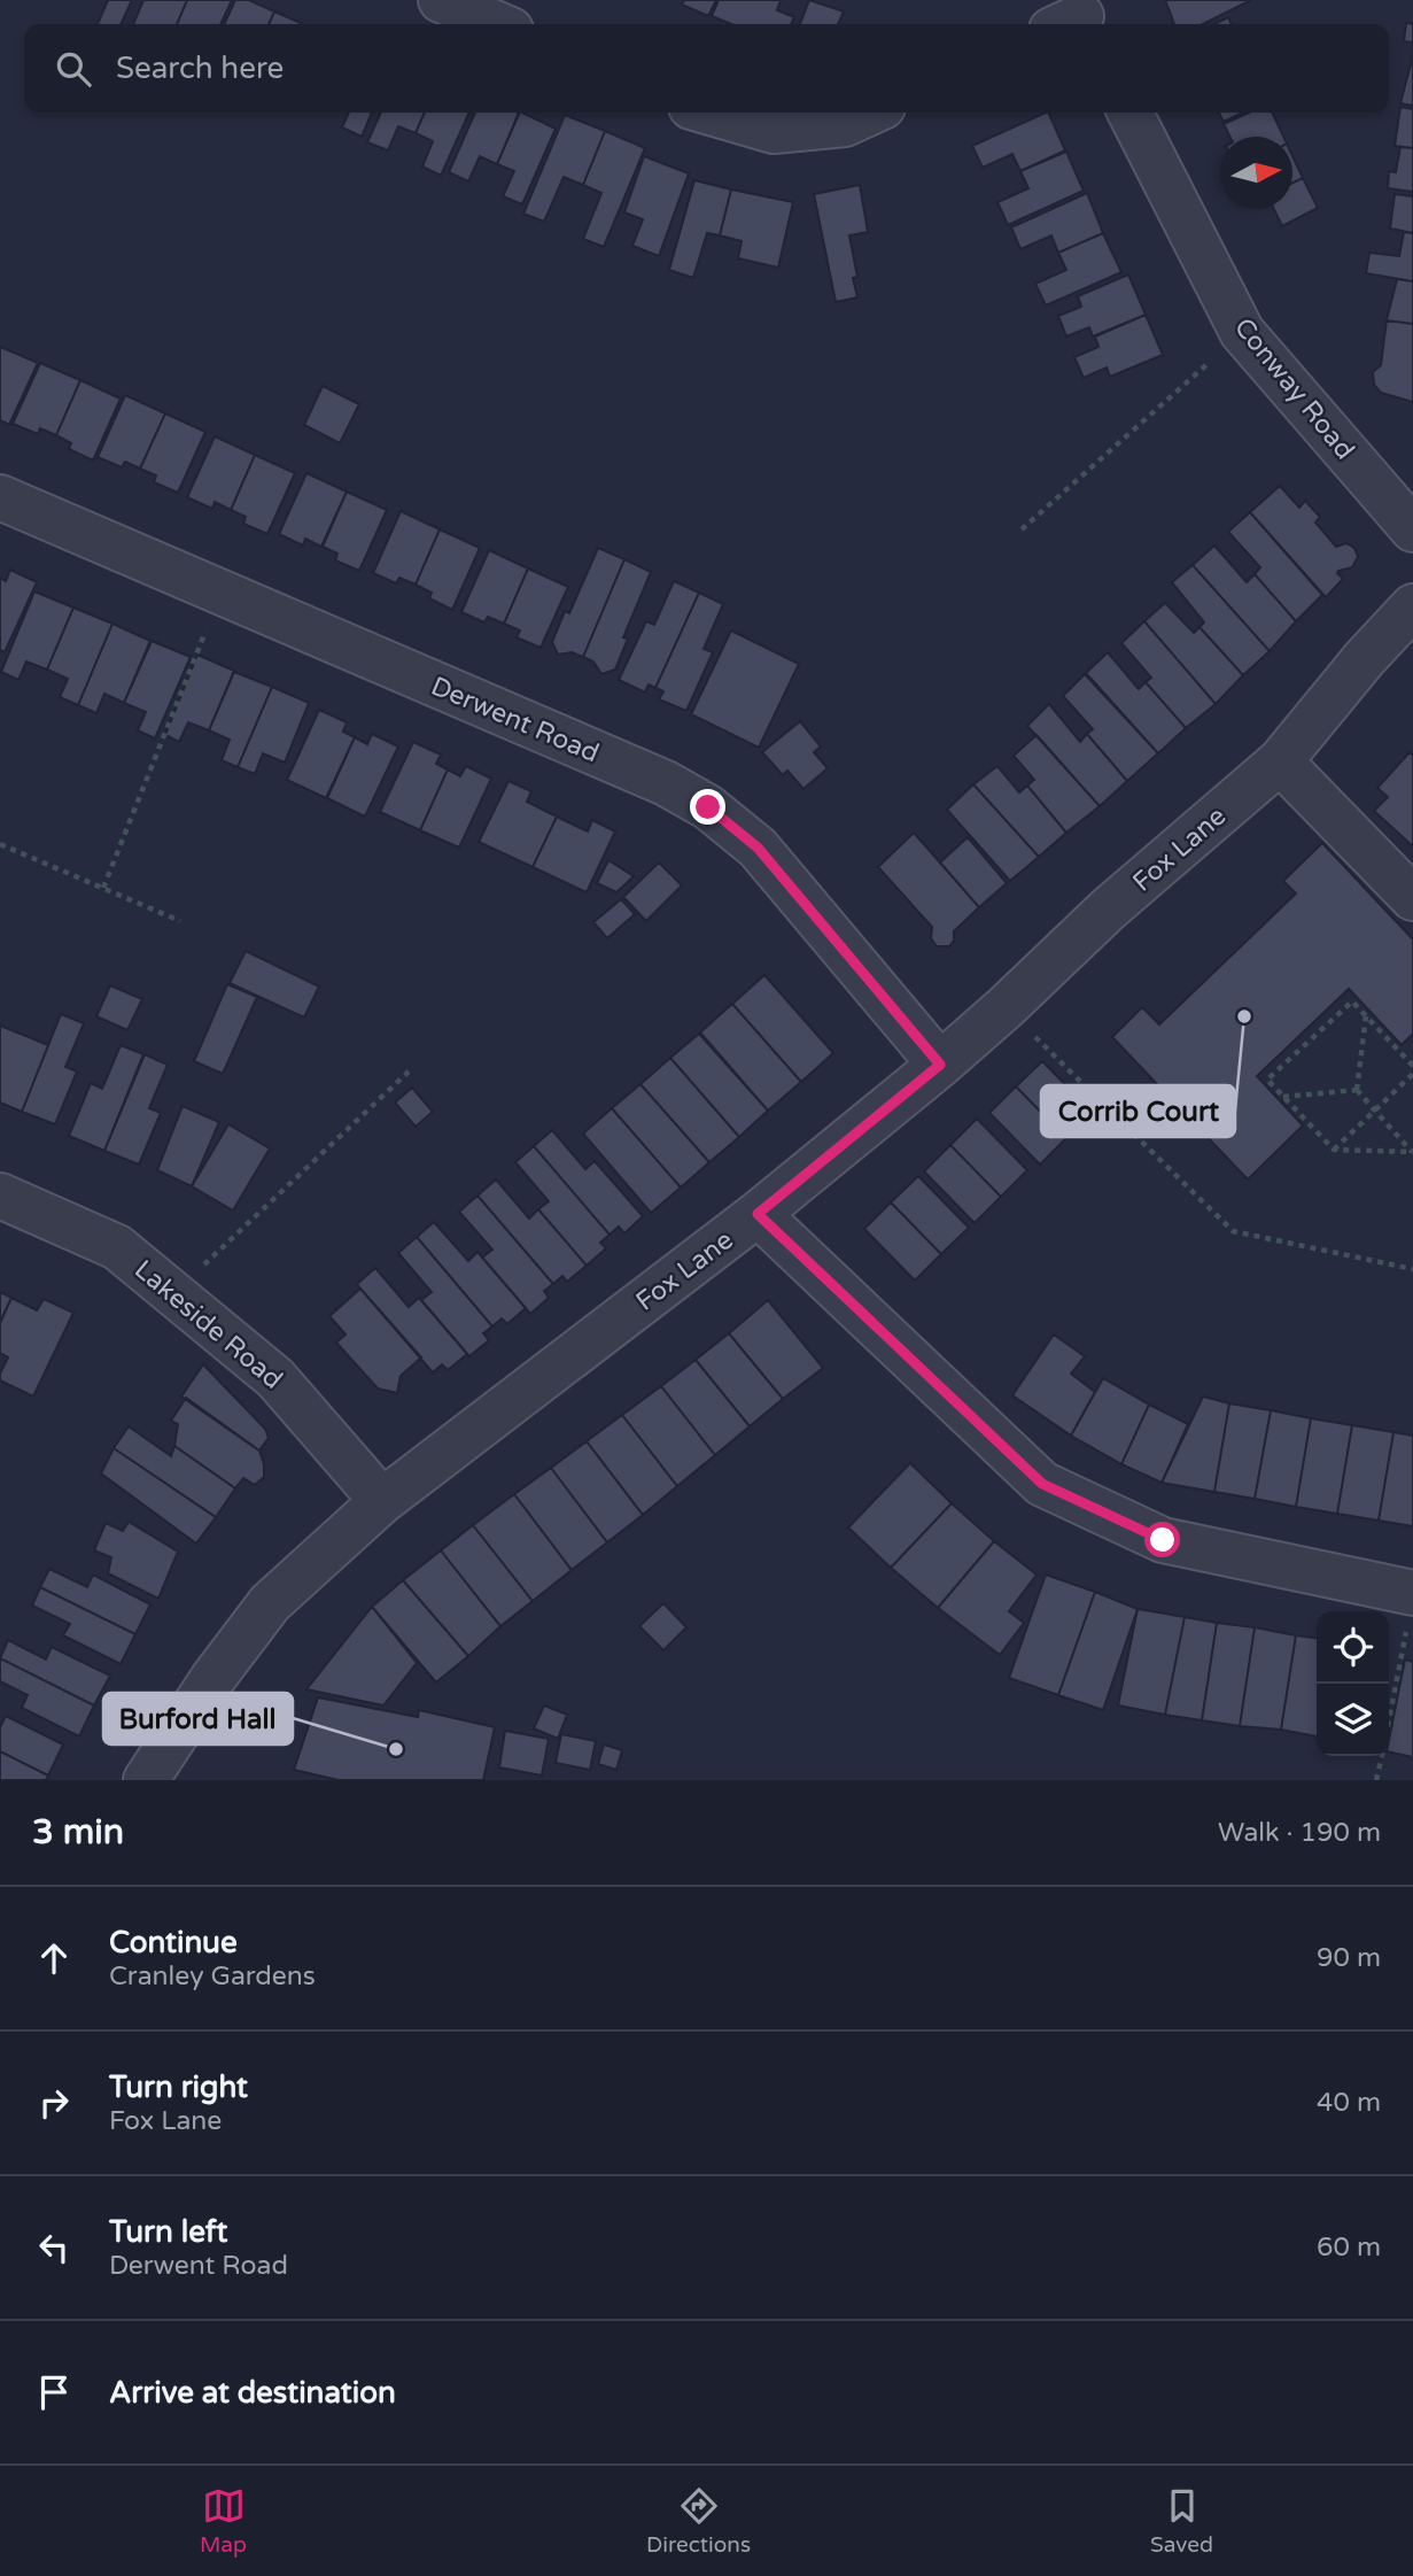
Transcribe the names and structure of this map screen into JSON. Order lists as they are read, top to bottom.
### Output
{
  "streets": {
    "street": [
      "Conway Road",
      "Derwent Road",
      "Fox Lane",
      "Lakeside Road"
    ]
  },
  "crossings": [
    ["Derwent Road", "Fox Lane"],
    ["Fox Lane", "Lakeside Road"]
  ],
  "places": ["Corrib Court", "Burford Hall"],
  "north": "right",
  "page": {
    "search": "Search here",
    "heading": ["3 min", "Walk · 190 m"],
    "list": [
      ["Continue", "Cranley Gardens", "90 m"],
      ["Turn right", "Fox Lane", "40 m"],
      ["Turn left", "Derwent Road", "60 m"],
      "Arrive at destination"
    ],
    "nav": ["Map", "Directions", "Saved"]
  }
}
